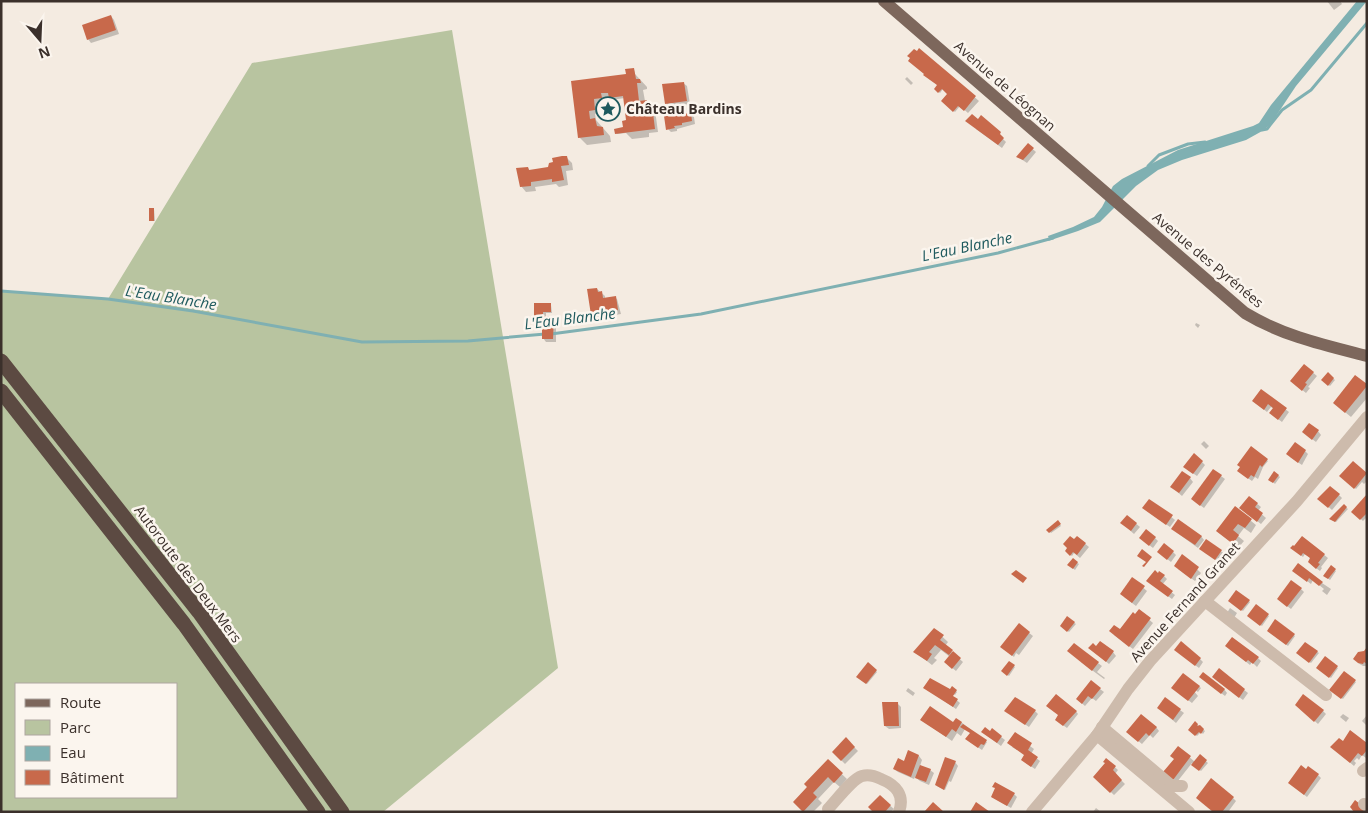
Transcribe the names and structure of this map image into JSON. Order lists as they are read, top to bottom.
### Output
{
  "streets": {
    "highway": ["Autoroute des Deux Mers"],
    "main road": ["Avenue de Léognan", "Avenue des Pyrénées"],
    "street": ["Avenue Fernand Granet"]
  },
  "crossings": [
    ["Avenue de Léognan", "Avenue des Pyrénées"]
  ],
  "water": ["L'Eau Blanche"],
  "places": {
    "place": ["Château Bardins"]
  },
  "legend": [
    "Route",
    "Parc",
    "Eau",
    "Bâtiment"
  ],
  "north": "bottom"
}
